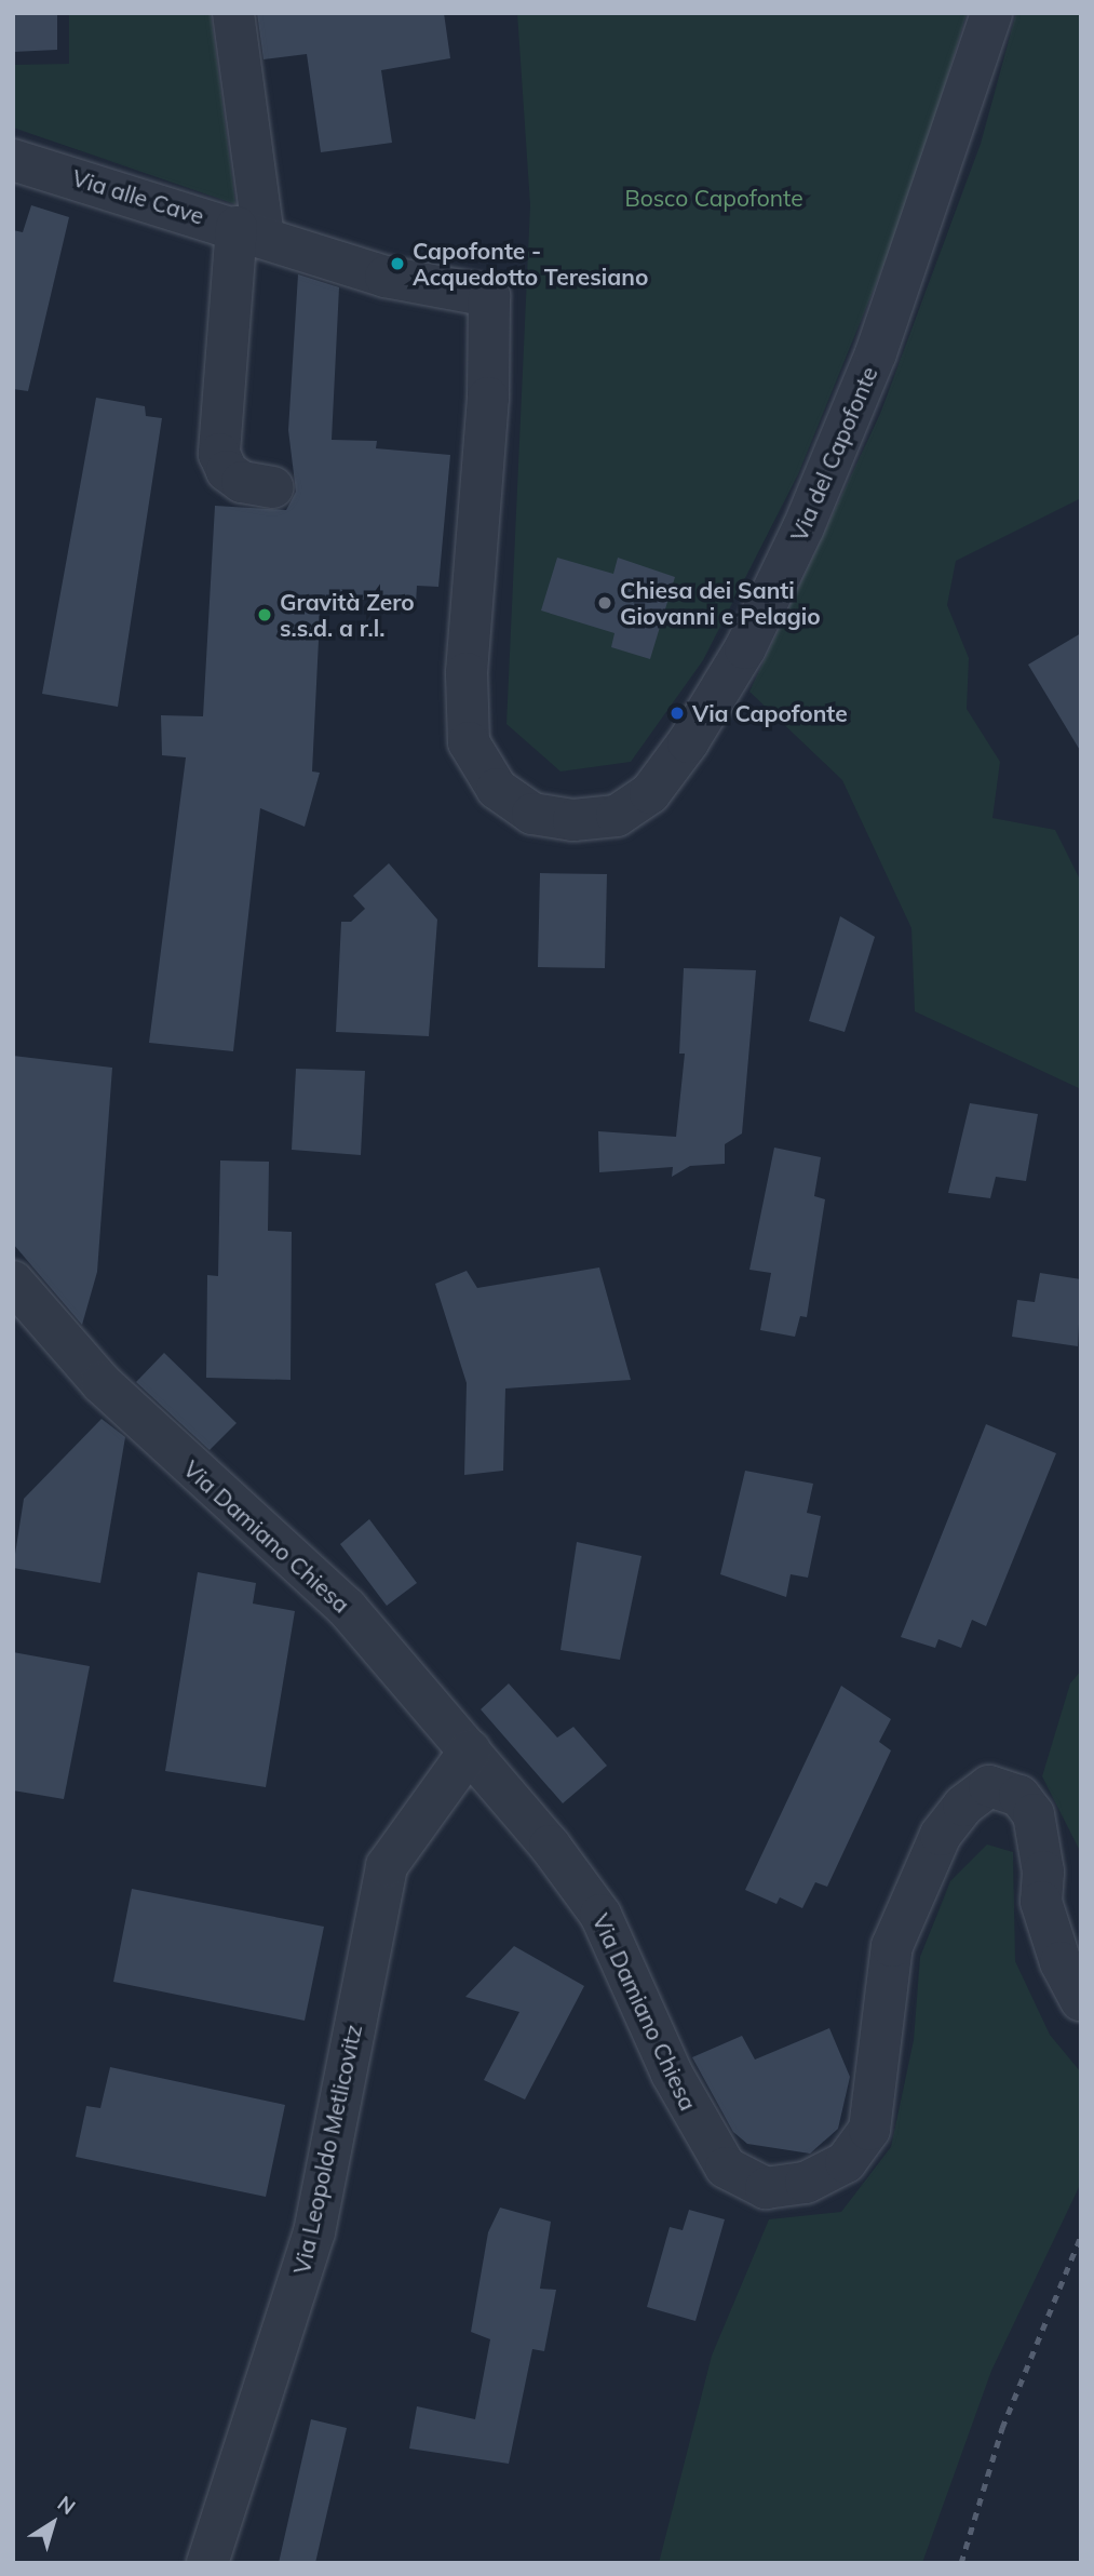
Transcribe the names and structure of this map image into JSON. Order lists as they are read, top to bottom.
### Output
{
  "streets": {
    "street": [
      "Via alle Cave",
      "Via del Capofonte",
      "Via Damiano Chiesa",
      "Via Leopoldo Metlicovitz"
    ]
  },
  "crossings": [
    ["Via alle Cave", "Via del Capofonte"],
    ["Via Damiano Chiesa", "Via Leopoldo Metlicovitz"]
  ],
  "parks": ["Bosco Capofonte"],
  "places": [
    "Capofonte - Acquedotto Teresiano",
    "Chiesa dei Santi Giovanni e Pelagio",
    "Gravità Zero s.s.d. a r.l.",
    "Via Capofonte"
  ],
  "north": "top right"
}
